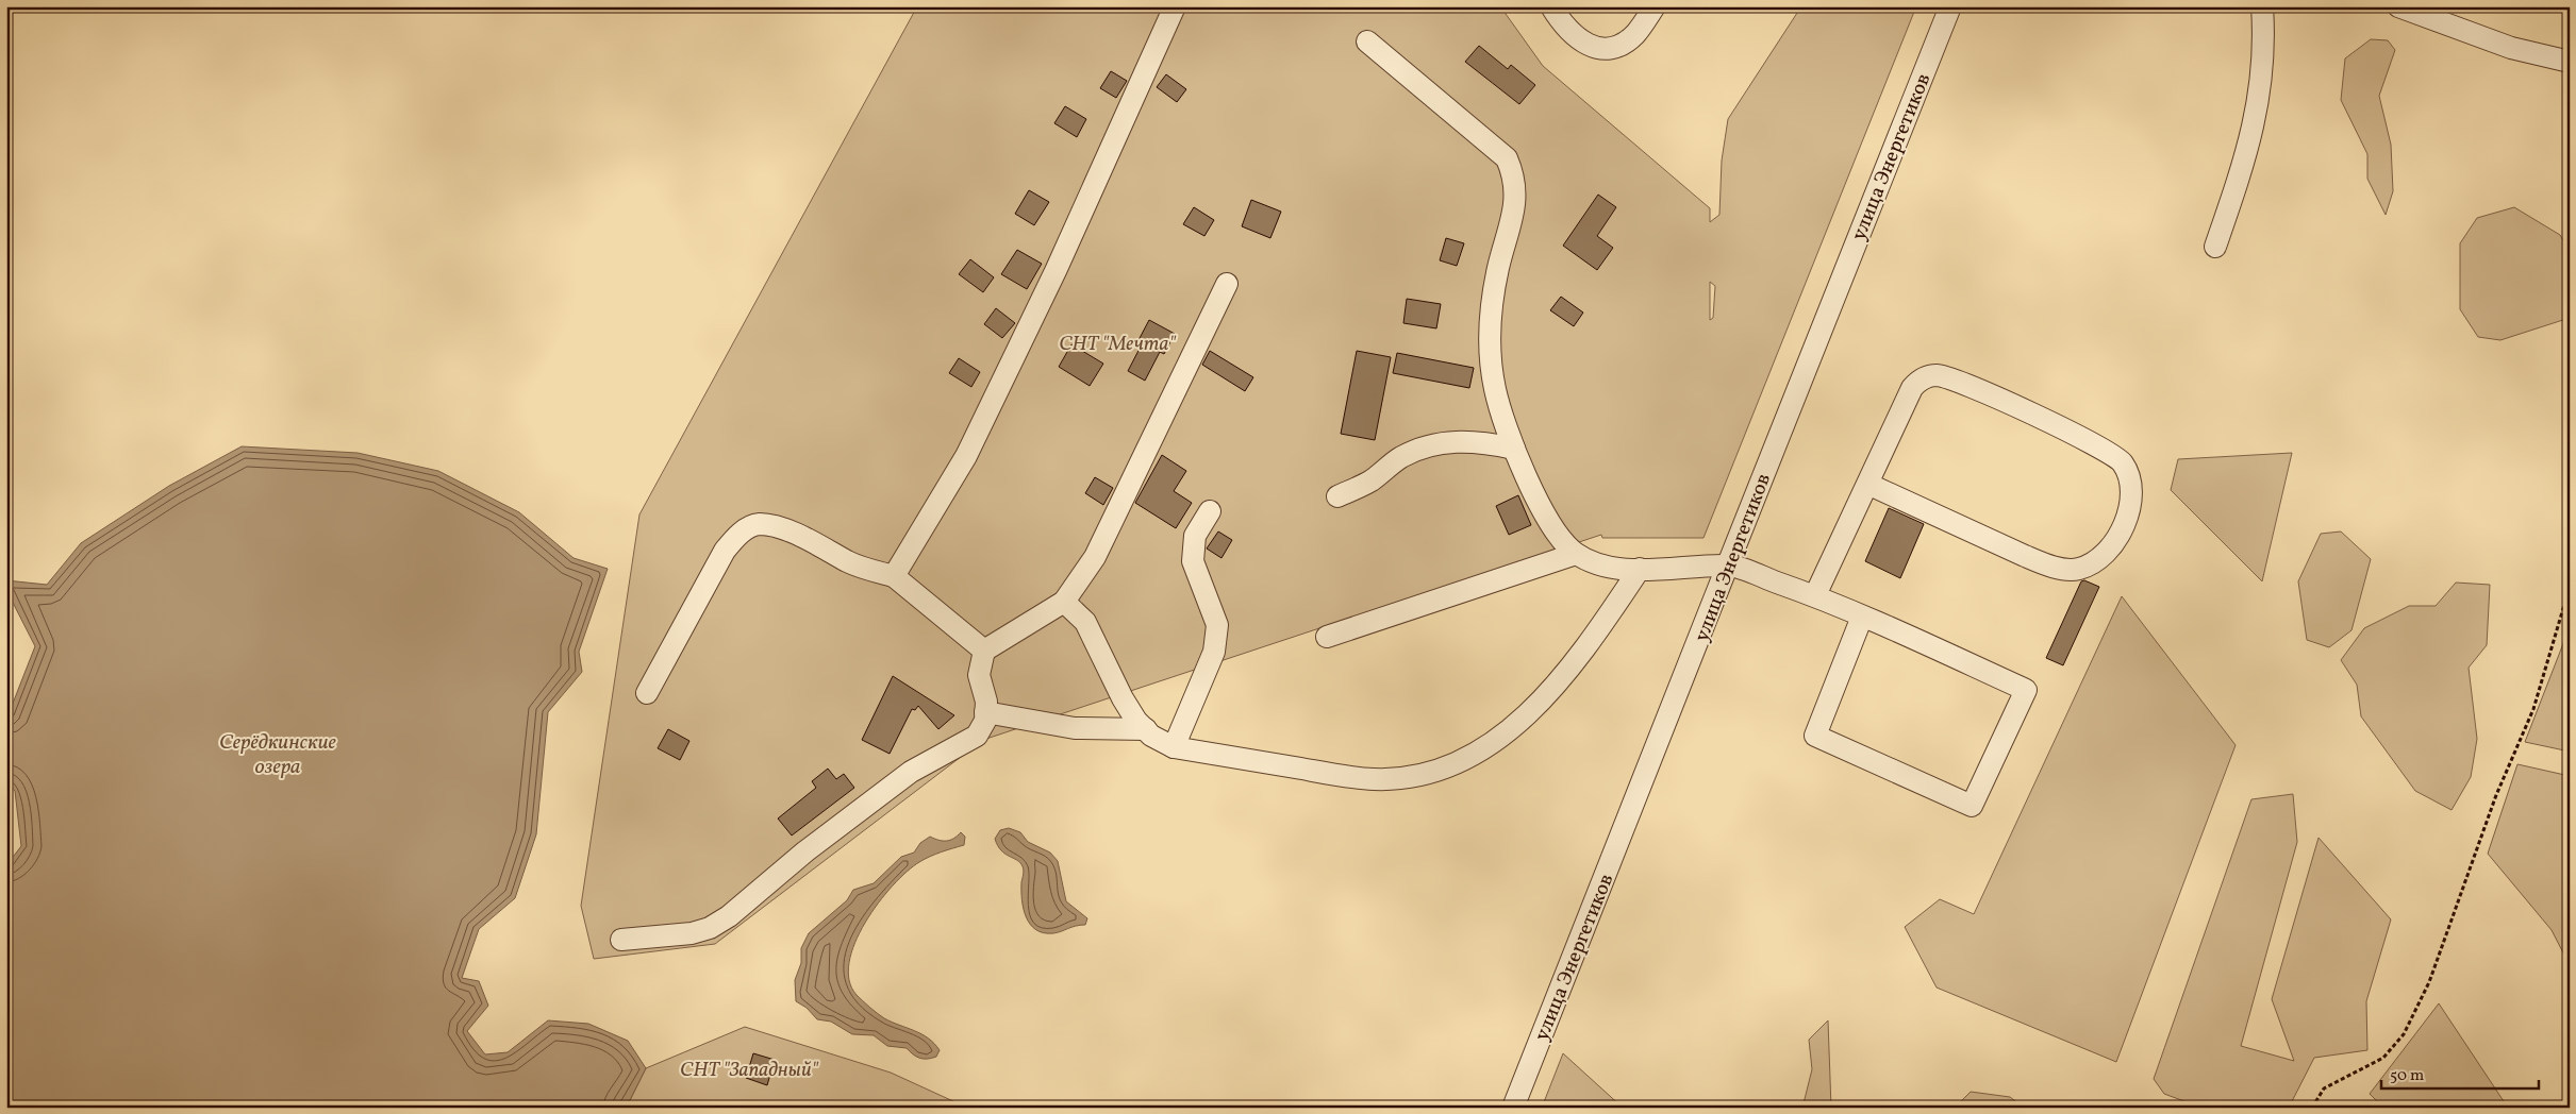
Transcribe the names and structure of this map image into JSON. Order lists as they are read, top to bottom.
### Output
{
  "streets": {
    "street": ["улица Энергетиков"]
  },
  "water": ["Серёдкинские озера"],
  "parks": ["СНТ \"Мечта\"", "СНТ \"Западный\""],
  "scale_bar": "50 m"
}
